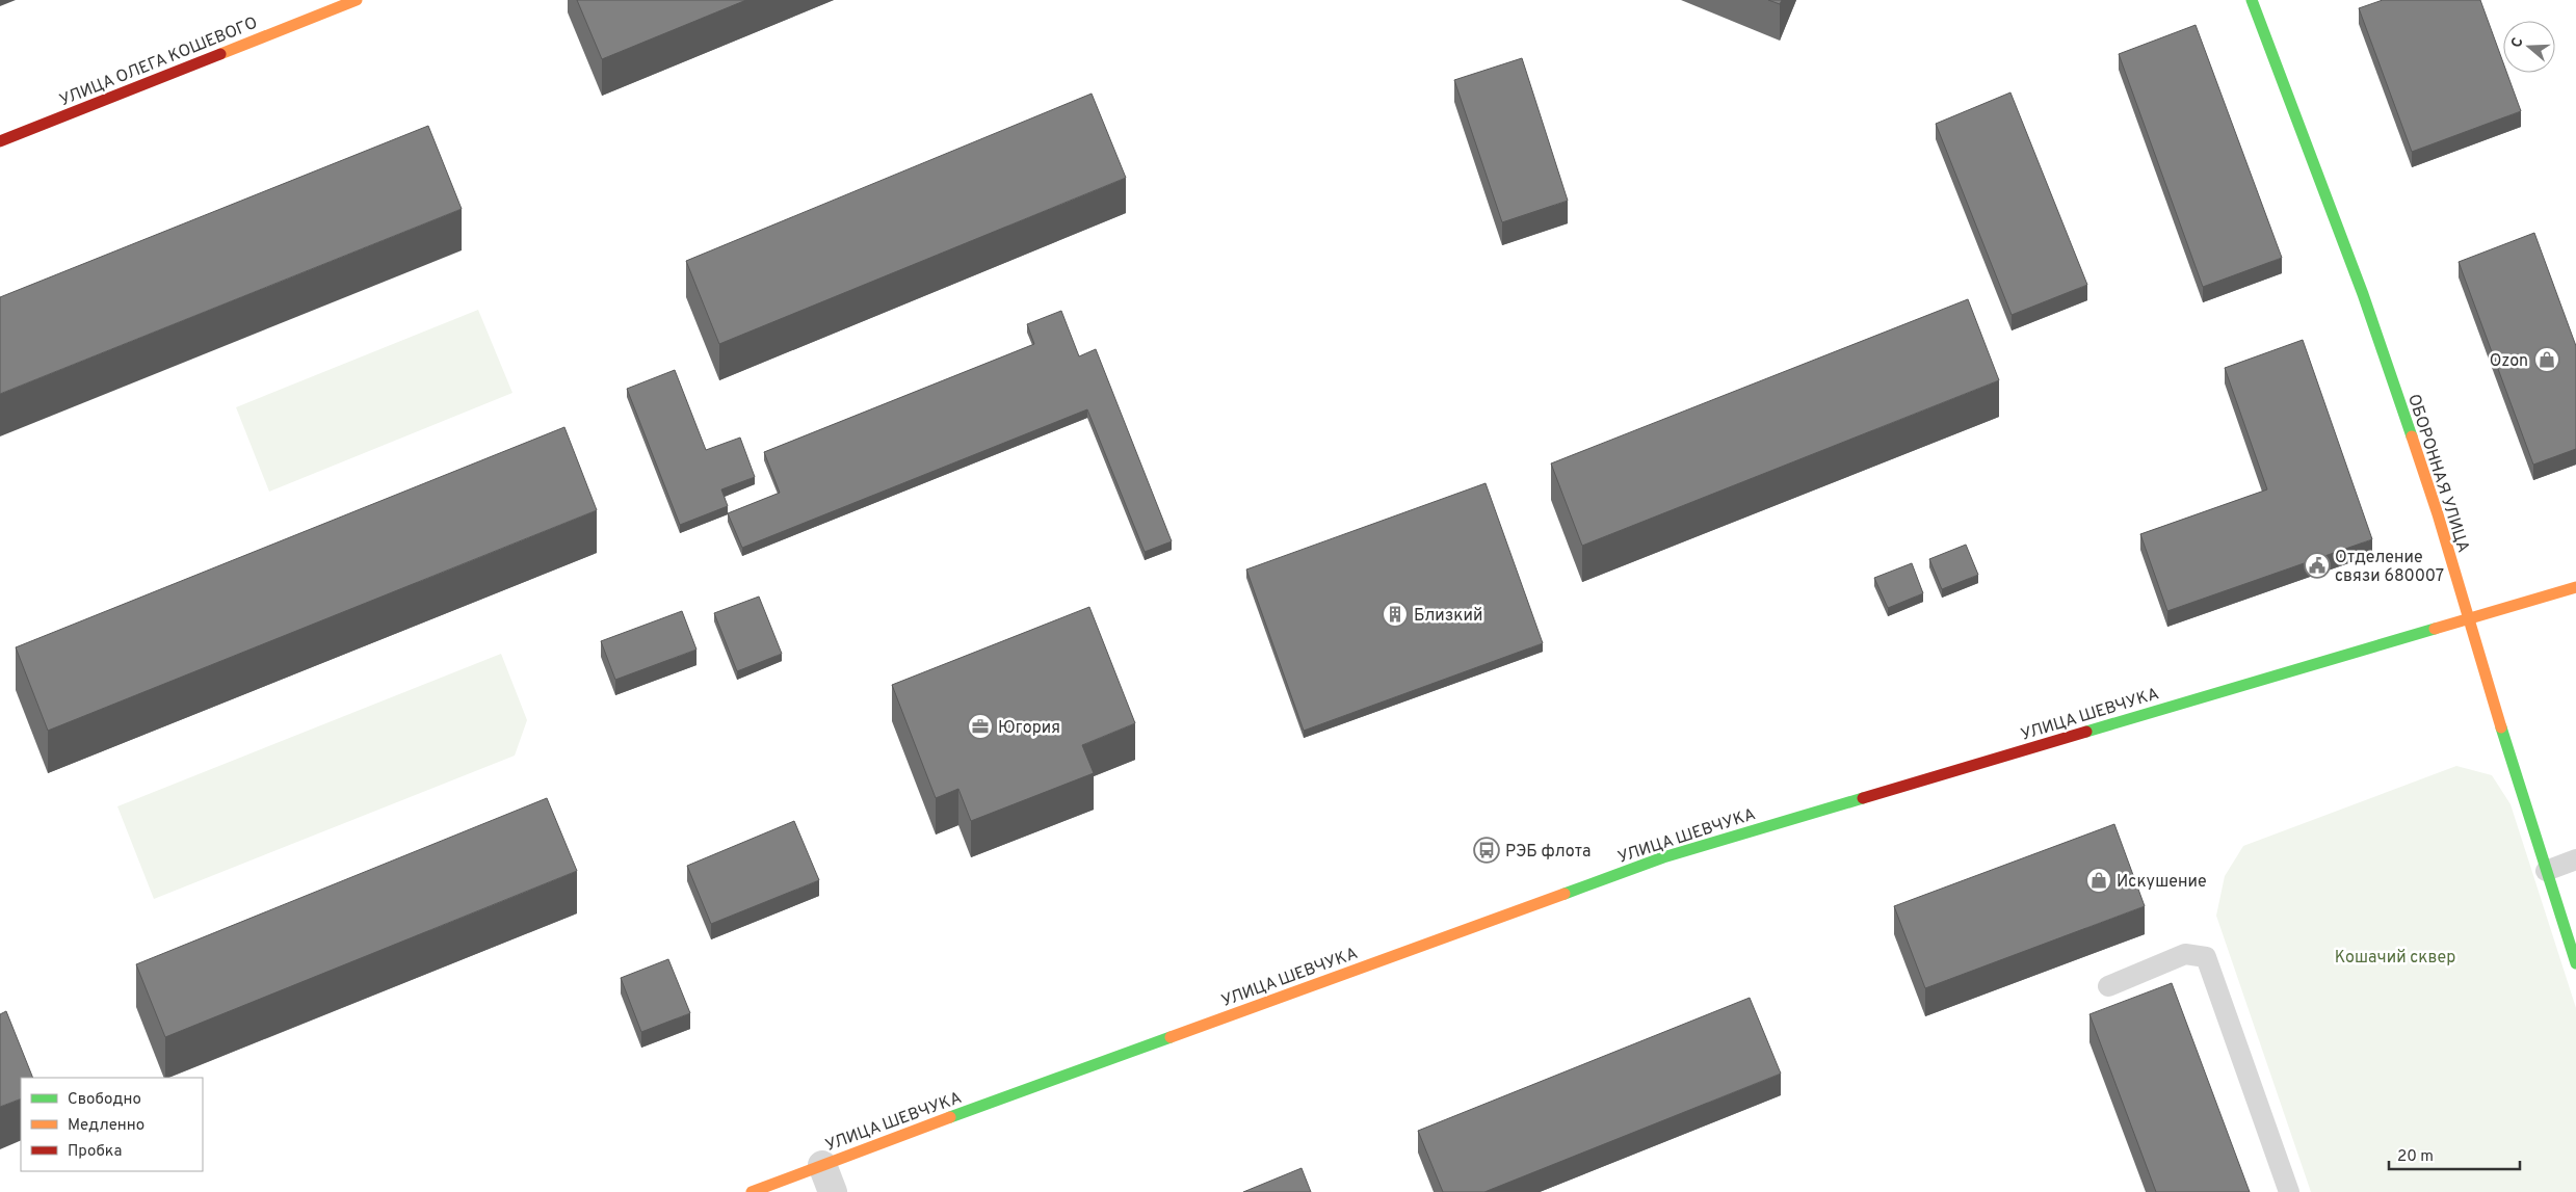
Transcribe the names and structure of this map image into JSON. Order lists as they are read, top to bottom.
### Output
{
  "streets": {
    "main road": ["УЛИЦА ОЛЕГА КОШЕВОГО", "ОБОРОННАЯ УЛИЦА", "УЛИЦА ШЕВЧУКА"]
  },
  "crossings": [
    ["ОБОРОННАЯ УЛИЦА", "УЛИЦА ШЕВЧУКА"]
  ],
  "parks": ["Кошачий сквер"],
  "places": {
    "shop": ["Ozon", "Искушение"],
    "public building": ["Отделение связи 680007"],
    "building": ["Близкий"],
    "office": ["Югория"],
    "bus stop": ["РЭБ флота"]
  },
  "legend": ["Свободно", "Медленно", "Пробка"],
  "scale_bar": "20 m",
  "north": "left"
}
